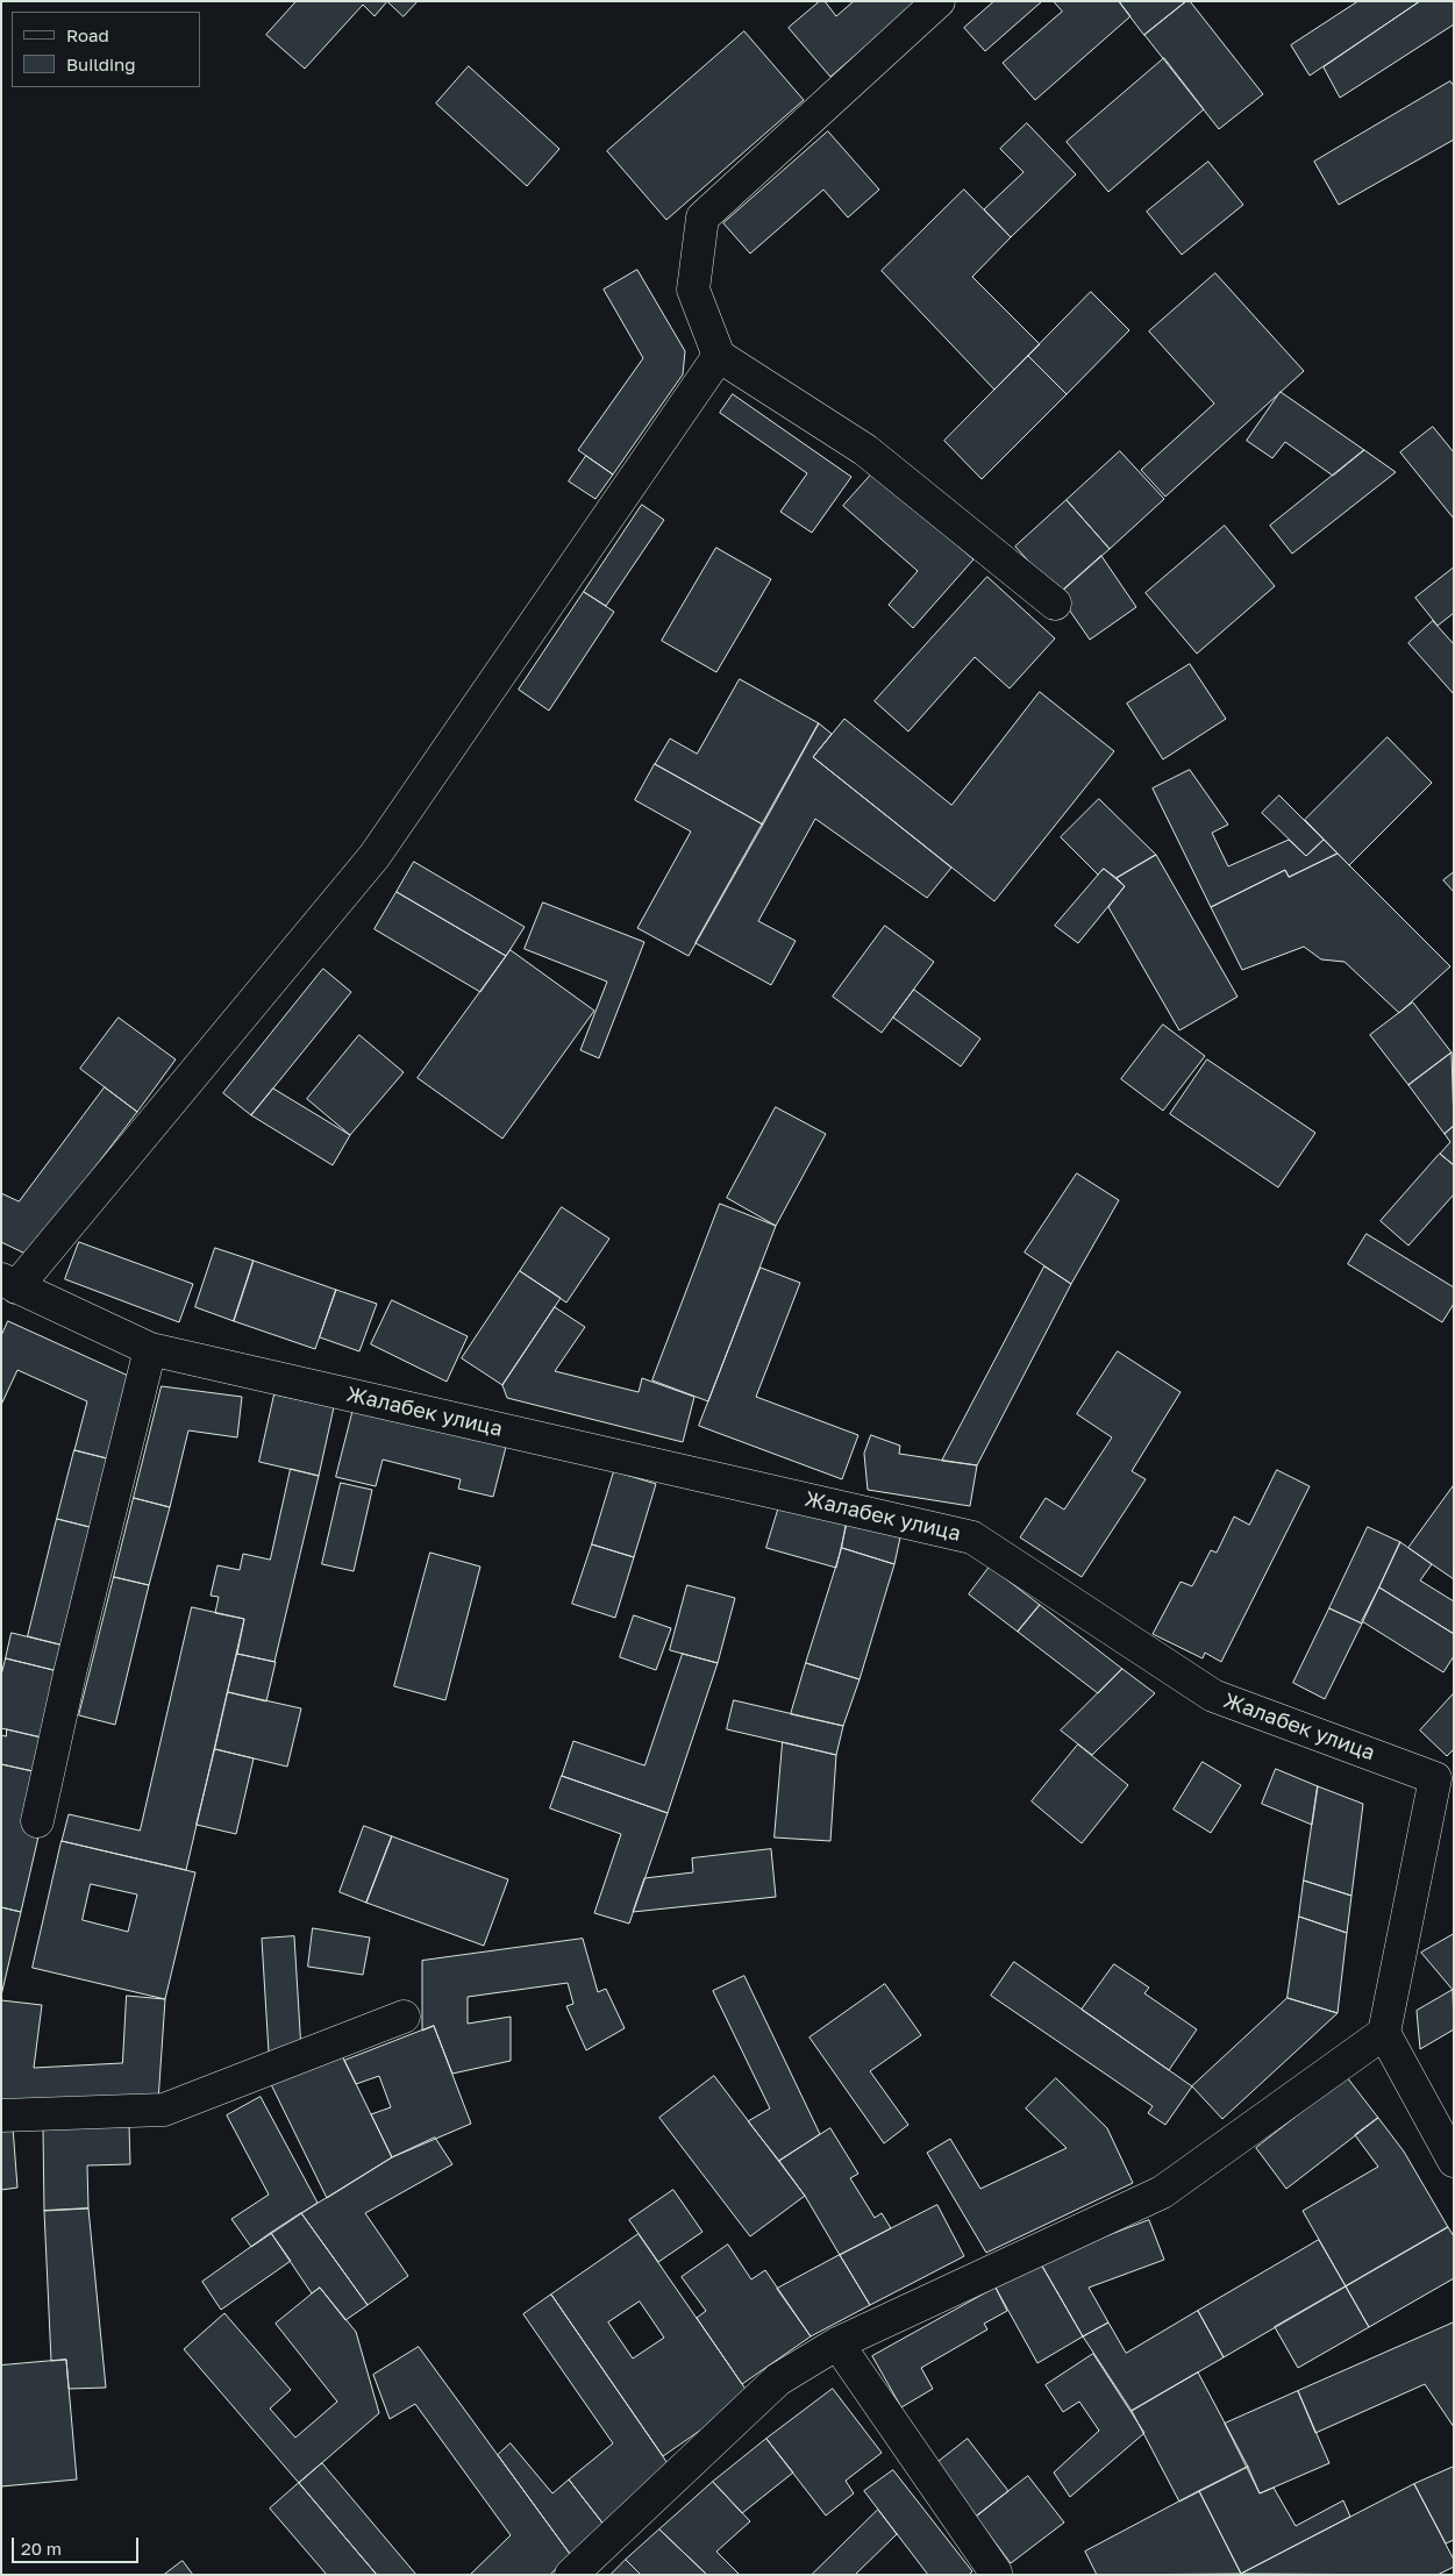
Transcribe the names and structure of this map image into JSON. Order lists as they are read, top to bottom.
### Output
{
  "streets": {
    "street": ["Жалабек улица"]
  },
  "legend": ["Road", "Building"],
  "scale_bar": "20 m"
}
